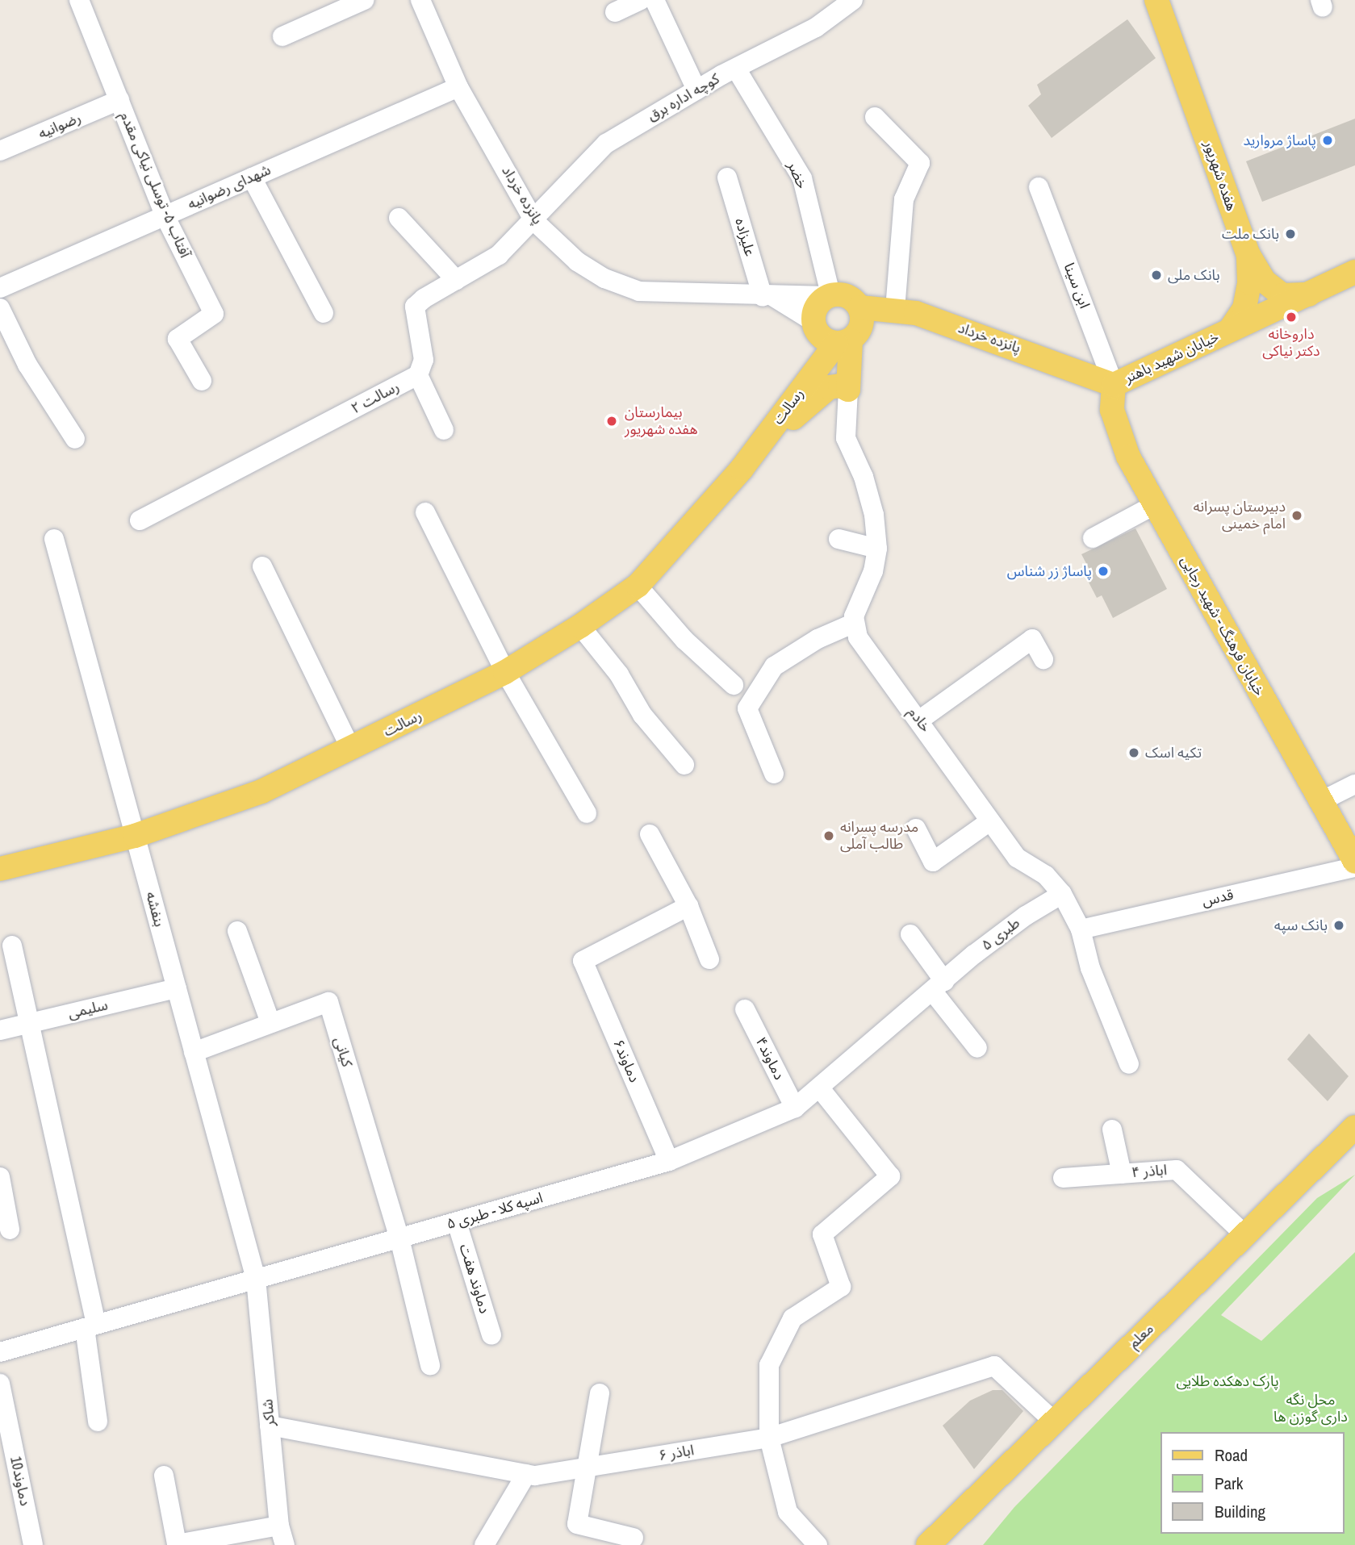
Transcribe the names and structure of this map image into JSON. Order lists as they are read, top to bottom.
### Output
{
  "streets": {
    "main road": [
      "هفده شهریور",
      "پانزده خرداد",
      "خیابان شهید باهنر",
      "رسالت",
      "خیابان فرهنگ - شهید رجایی",
      "معلم"
    ],
    "street": [
      "کوچه اداره برق",
      "رضوانیه",
      "خضر",
      "آفتاب ۵- توسلی نیاکی مقدم",
      "شهدای رضوانیه",
      "علیزاده",
      "ابن سینا",
      "رسالت ۲",
      "خادم",
      "قدس",
      "بنفشه",
      "طبری ۵",
      "سلیمی",
      "کیانی",
      "دماوند۴",
      "دماوند۶",
      "اباذر ۴",
      "اسپه کلا - طبری ۵",
      "دماوند هفت",
      "شاکر",
      "اباذر ۶",
      "دماوند10"
    ]
  },
  "crossings": [
    ["کوچه اداره برق", "خضر"],
    ["کوچه اداره برق", "پانزده خرداد"],
    ["رضوانیه", "آفتاب ۵- توسلی نیاکی مقدم"],
    ["خضر", "پانزده خرداد"],
    ["خضر", "رسالت"],
    ["آفتاب ۵- توسلی نیاکی مقدم", "شهدای رضوانیه"],
    ["شهدای رضوانیه", "پانزده خرداد"],
    ["پانزده خرداد", "علیزاده"],
    ["پانزده خرداد", "ابن سینا"],
    ["پانزده خرداد", "خیابان شهید باهنر"],
    ["پانزده خرداد", "رسالت"],
    ["پانزده خرداد", "خیابان فرهنگ - شهید رجایی"],
    ["ابن سینا", "خیابان شهید باهنر"],
    ["ابن سینا", "خیابان فرهنگ - شهید رجایی"],
    ["خیابان شهید باهنر", "خیابان فرهنگ - شهید رجایی"],
    ["رسالت", "بنفشه"],
    ["خادم", "قدس"],
    ["خادم", "طبری ۵"],
    ["بنفشه", "سلیمی"],
    ["بنفشه", "کیانی"],
    ["بنفشه", "اسپه کلا - طبری ۵"],
    ["بنفشه", "شاکر"],
    ["طبری ۵", "اسپه کلا - طبری ۵"],
    ["کیانی", "اسپه کلا - طبری ۵"],
    ["دماوند۴", "اسپه کلا - طبری ۵"],
    ["دماوند۶", "اسپه کلا - طبری ۵"],
    ["اباذر ۴", "معلم"],
    ["اسپه کلا - طبری ۵", "دماوند هفت"],
    ["اسپه کلا - طبری ۵", "شاکر"],
    ["معلم", "اباذر ۶"],
    ["شاکر", "اباذر ۶"]
  ],
  "parks": ["پارک دهکده طلایی", "محل نگه داری گوزن ها"],
  "places": [
    "پاساژ مروارید",
    "بانک ملت",
    "بانک ملی",
    "داروخانه دکتر نیاکی",
    "بیمارستان هفده شهریور",
    "دبیرستان پسرانه امام خمینی",
    "پاساژ زر شناس",
    "تکیه اسک",
    "مدرسه پسرانه طالب آملی",
    "بانک سپه"
  ],
  "legend": ["Road", "Park", "Building"]
}
